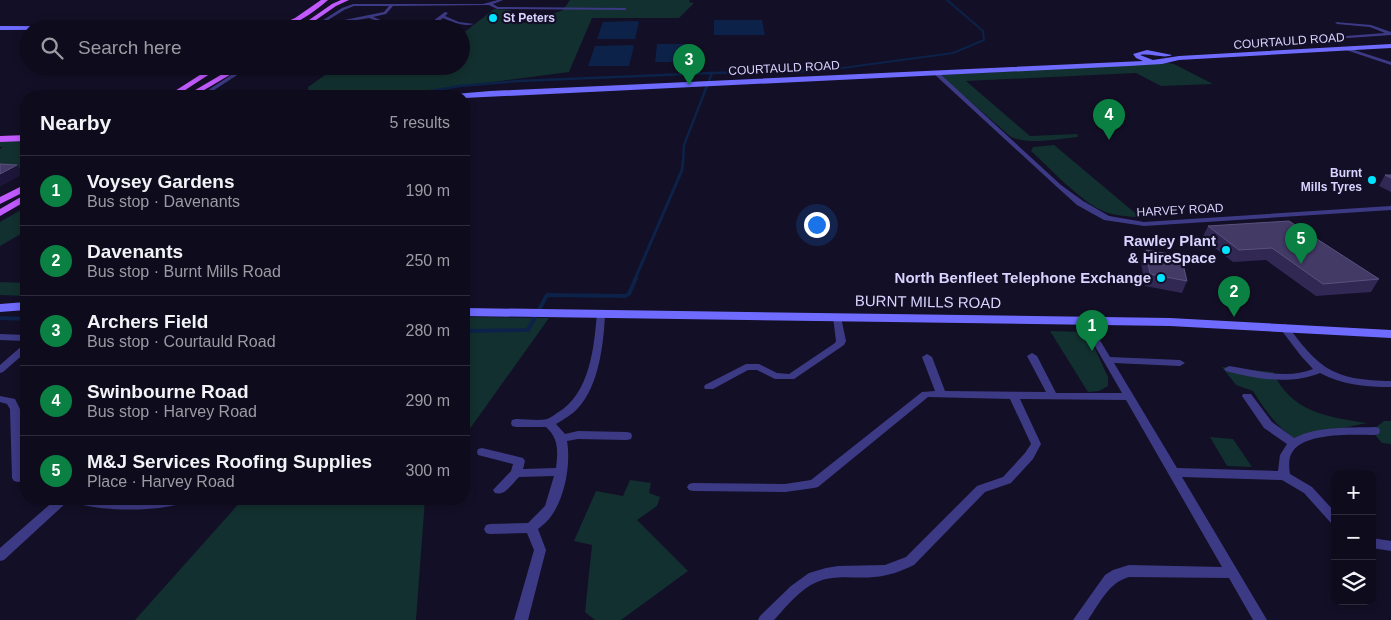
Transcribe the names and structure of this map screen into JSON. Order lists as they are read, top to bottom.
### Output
{
  "streets": {
    "street": ["COURTAULD ROAD", "HARVEY ROAD", "BURNT MILLS ROAD"]
  },
  "crossings": [
    ["COURTAULD ROAD", "HARVEY ROAD"]
  ],
  "places": [
    "St Peters",
    "Burnt Mills Tyres",
    "Rawley Plant & HireSpace",
    "North Benfleet Telephone Exchange"
  ],
  "page": {
    "search": "Search here",
    "pins": [
      "3",
      "4",
      "5",
      "2",
      "1"
    ],
    "heading": ["Nearby", "5 results"],
    "list": [
      {
        "mark": "1",
        "name": "Voysey Gardens",
        "note": "Bus stop · Davenants",
        "value": "190 m"
      },
      {
        "mark": "2",
        "name": "Davenants",
        "note": "Bus stop · Burnt Mills Road",
        "value": "250 m"
      },
      {
        "mark": "3",
        "name": "Archers Field",
        "note": "Bus stop · Courtauld Road",
        "value": "280 m"
      },
      {
        "mark": "4",
        "name": "Swinbourne Road",
        "note": "Bus stop · Harvey Road",
        "value": "290 m"
      },
      {
        "mark": "5",
        "name": "M&J Services Roofing Supplies",
        "note": "Place · Harvey Road",
        "value": "300 m"
      }
    ],
    "map_buttons": ["+", "−"]
  }
}
